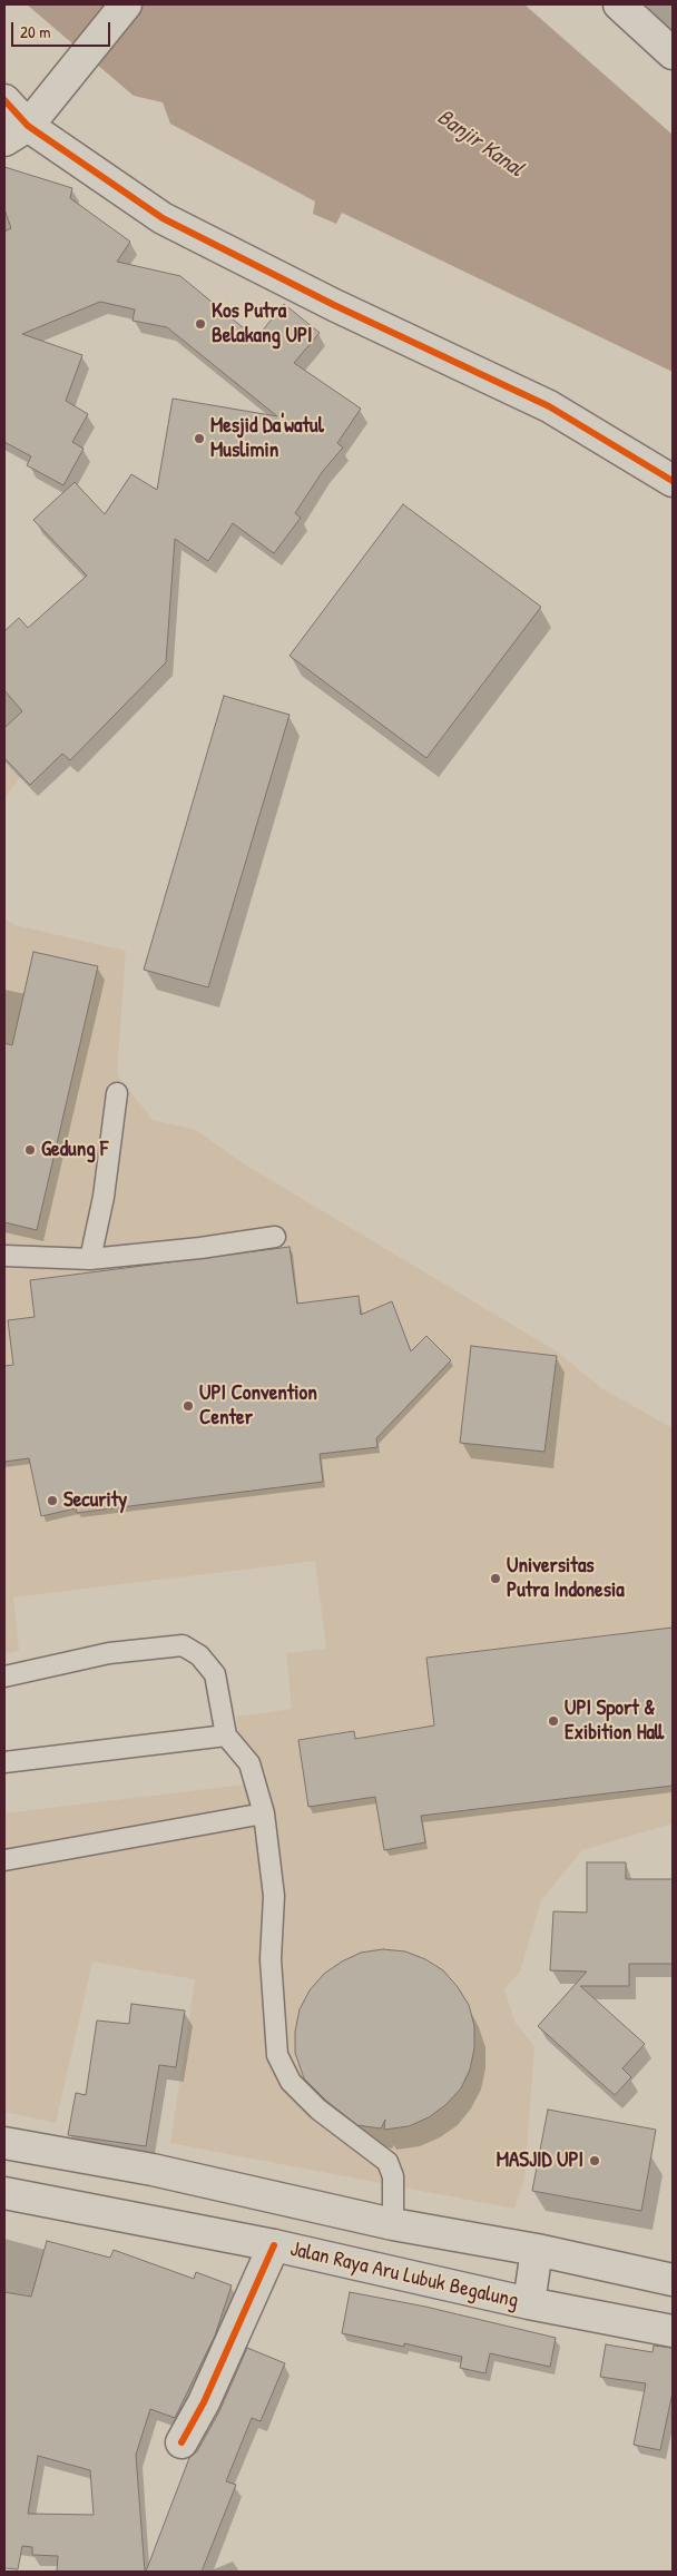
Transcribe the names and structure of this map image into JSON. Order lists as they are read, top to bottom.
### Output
{
  "streets": {
    "main road": ["Jalan Raya Aru Lubuk Begalung"]
  },
  "water": ["Banjir Kanal"],
  "places": [
    "Kos Putra Belakang UPI",
    "Mesjid Da'watul Muslimin",
    "Gedung F",
    "UPI Convention Center",
    "Security",
    "Universitas Putra Indonesia",
    "UPI Sport & Exibition Hall",
    "MASJID UPI"
  ],
  "scale_bar": "20 m"
}
